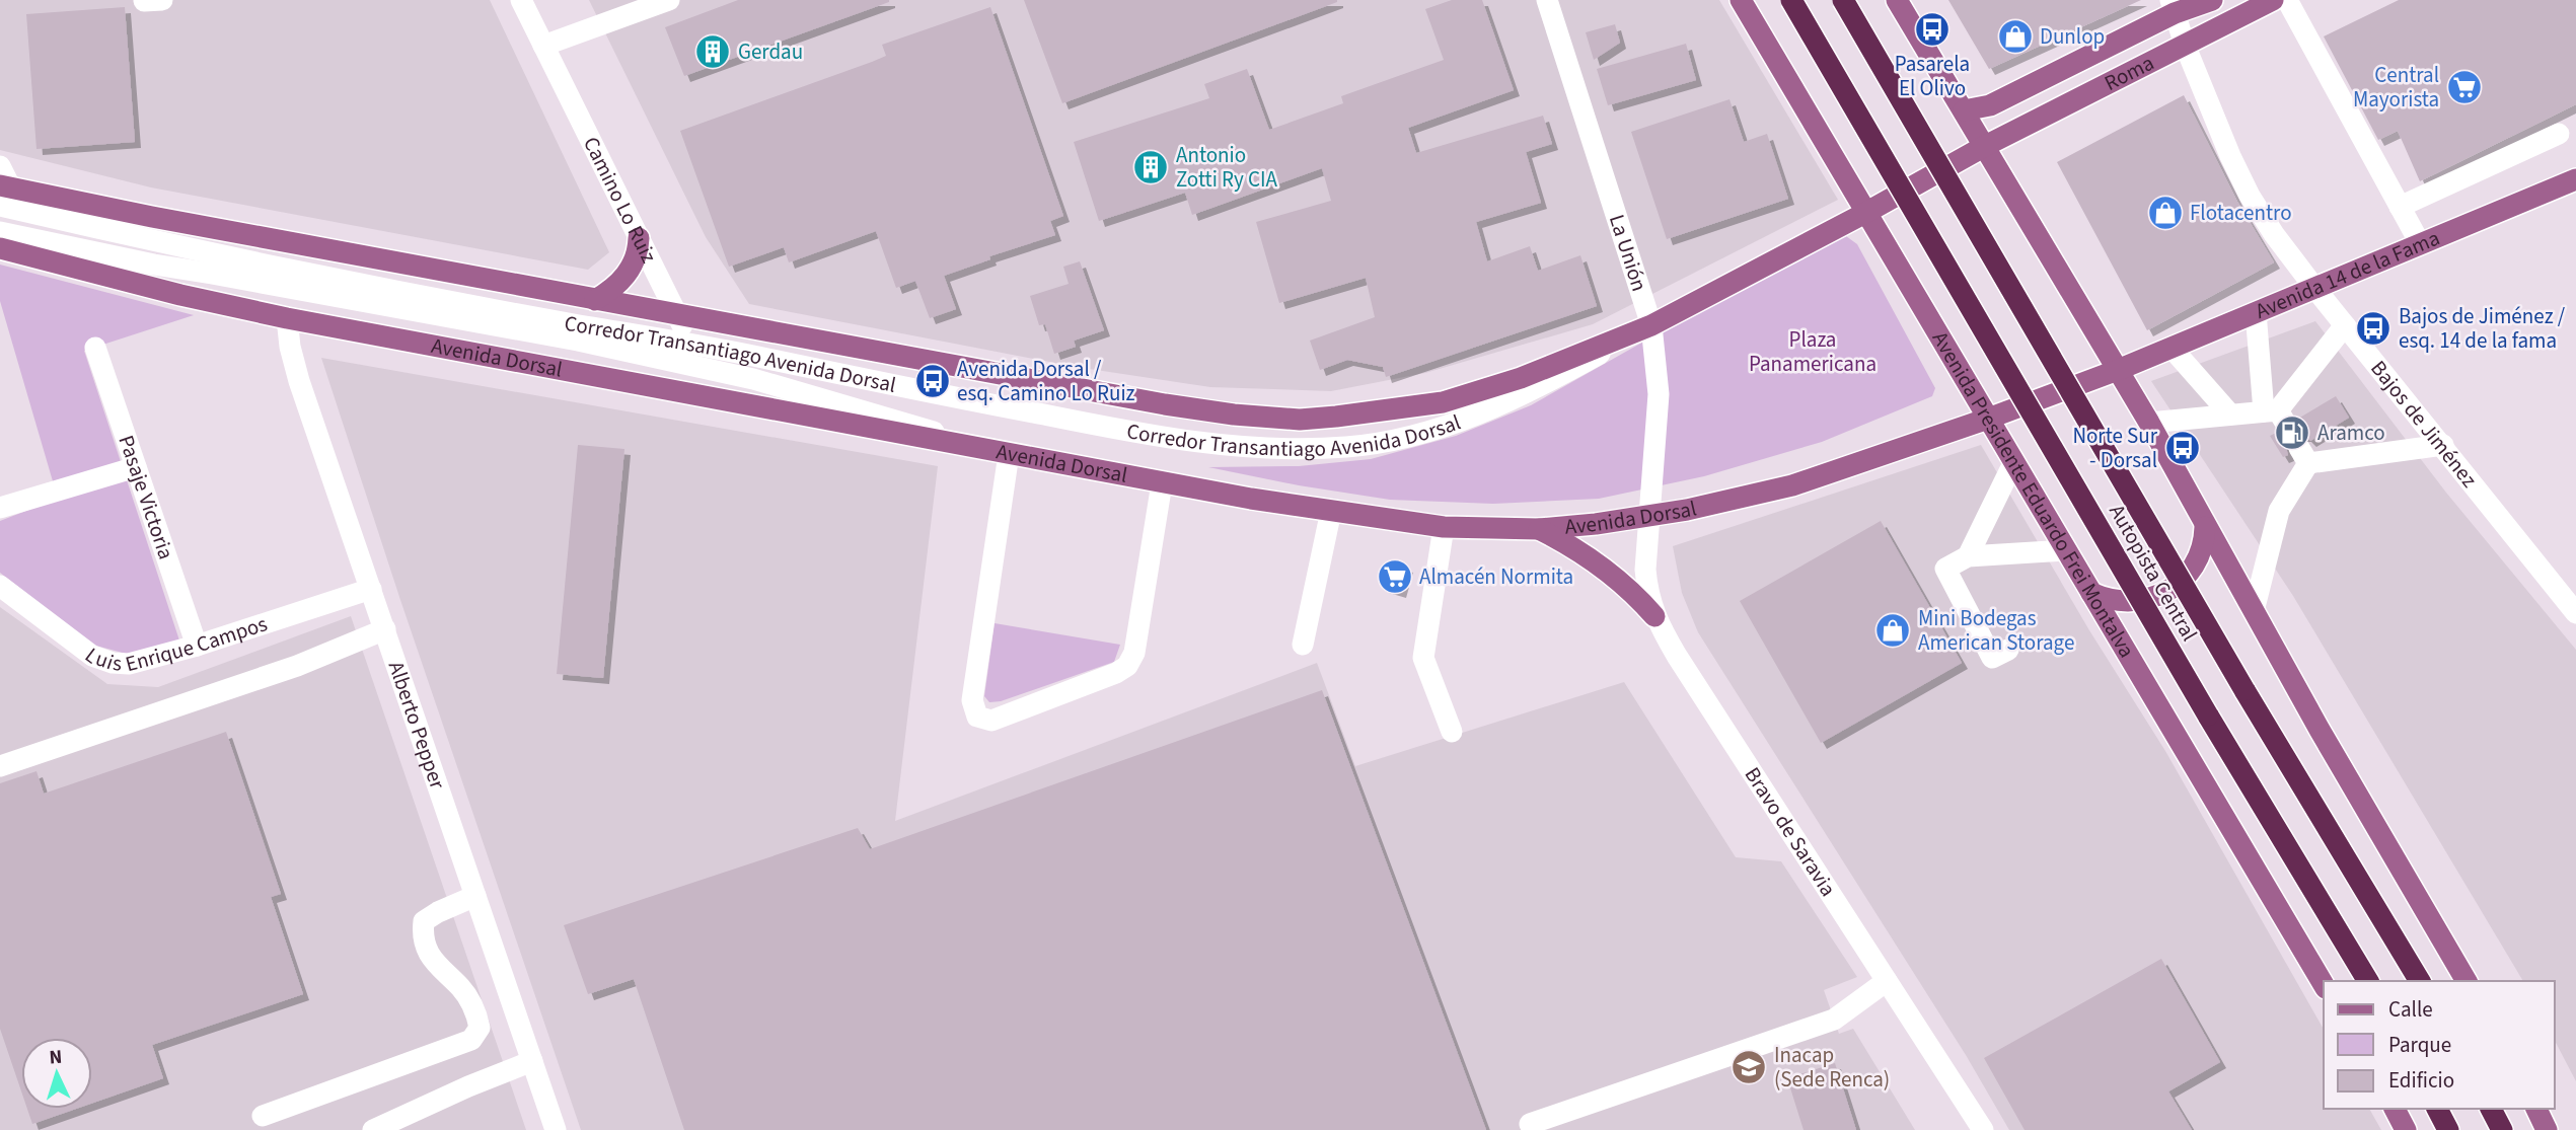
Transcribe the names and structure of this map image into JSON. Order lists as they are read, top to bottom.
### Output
{
  "streets": {
    "highway": ["Autopista Central"],
    "main road": [
      "Roma",
      "Avenida 14 de la Fama",
      "Avenida Dorsal",
      "Avenida Presidente Eduardo Frei Montalva"
    ],
    "street": [
      "Camino Lo Ruiz",
      "La Unión",
      "Corredor Transantiago Avenida Dorsal",
      "Bajos de Jiménez",
      "Pasaje Victoria",
      "Luis Enrique Campos",
      "Alberto Pepper",
      "Bravo de Saravia"
    ]
  },
  "crossings": [
    ["Roma", "Bajos de Jiménez"],
    ["Camino Lo Ruiz", "Corredor Transantiago Avenida Dorsal"],
    ["Camino Lo Ruiz", "Avenida Dorsal"],
    ["La Unión", "Corredor Transantiago Avenida Dorsal"],
    ["La Unión", "Avenida Dorsal"],
    ["La Unión", "Bravo de Saravia"],
    ["Avenida 14 de la Fama", "Avenida Dorsal"],
    ["Avenida 14 de la Fama", "Bajos de Jiménez"],
    ["Corredor Transantiago Avenida Dorsal", "Avenida Dorsal"],
    ["Avenida Dorsal", "Avenida Presidente Eduardo Frei Montalva"],
    ["Avenida Dorsal", "Alberto Pepper"],
    ["Avenida Dorsal", "Bravo de Saravia"],
    ["Pasaje Victoria", "Luis Enrique Campos"],
    ["Luis Enrique Campos", "Alberto Pepper"]
  ],
  "parks": ["Plaza Panamericana"],
  "places": {
    "bus stop": [
      "Pasarela El Olivo",
      "Bajos de Jiménez / esq. 14 de la fama",
      "Avenida Dorsal / esq. Camino Lo Ruiz",
      "Norte Sur - Dorsal"
    ],
    "shop": ["Dunlop", "Flotacentro", "Mini Bodegas American Storage"],
    "building": ["Gerdau", "Antonio Zotti Ry CIA"],
    "supermarket": ["Central Mayorista", "Almacén Normita"],
    "fuel station": ["Aramco"],
    "school or university": ["Inacap (Sede Renca)"]
  },
  "legend": ["Calle", "Parque", "Edificio"],
  "north": "top"
}
